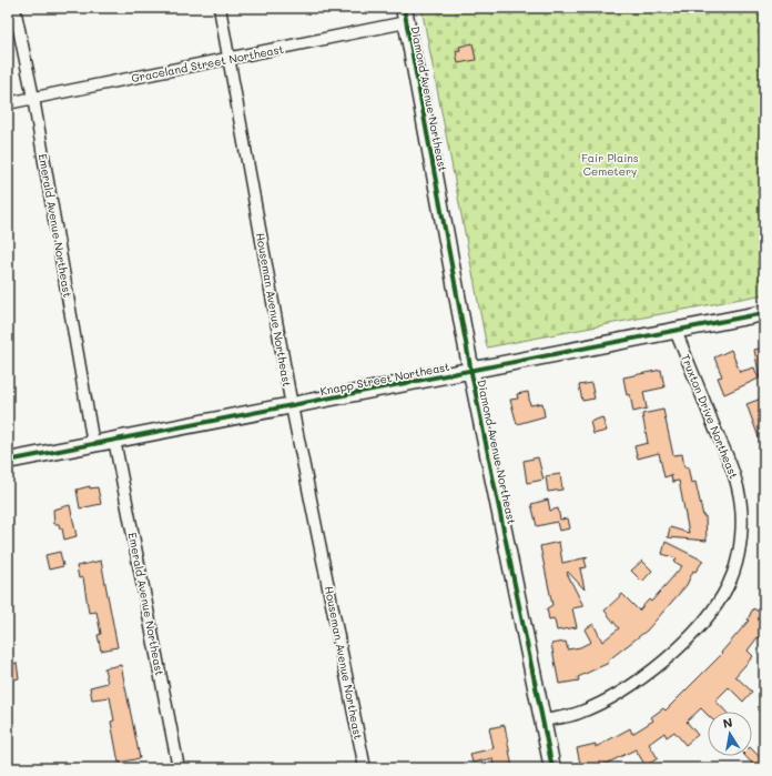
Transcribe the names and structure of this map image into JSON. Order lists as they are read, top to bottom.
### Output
{
  "streets": {
    "main road": ["Diamond Avenue Northeast", "Knapp Street Northeast"],
    "street": [
      "Graceland Street Northeast",
      "Emerald Avenue Northeast",
      "Houseman Avenue Northeast",
      "Truxton Drive Northeast"
    ]
  },
  "crossings": [
    ["Graceland Street Northeast", "Diamond Avenue Northeast"],
    ["Graceland Street Northeast", "Emerald Avenue Northeast"],
    ["Graceland Street Northeast", "Houseman Avenue Northeast"],
    ["Diamond Avenue Northeast", "Knapp Street Northeast"],
    ["Diamond Avenue Northeast", "Truxton Drive Northeast"],
    ["Emerald Avenue Northeast", "Knapp Street Northeast"],
    ["Houseman Avenue Northeast", "Knapp Street Northeast"],
    ["Knapp Street Northeast", "Truxton Drive Northeast"]
  ],
  "parks": ["Fair Plains Cemetery"],
  "north": "top"
}
